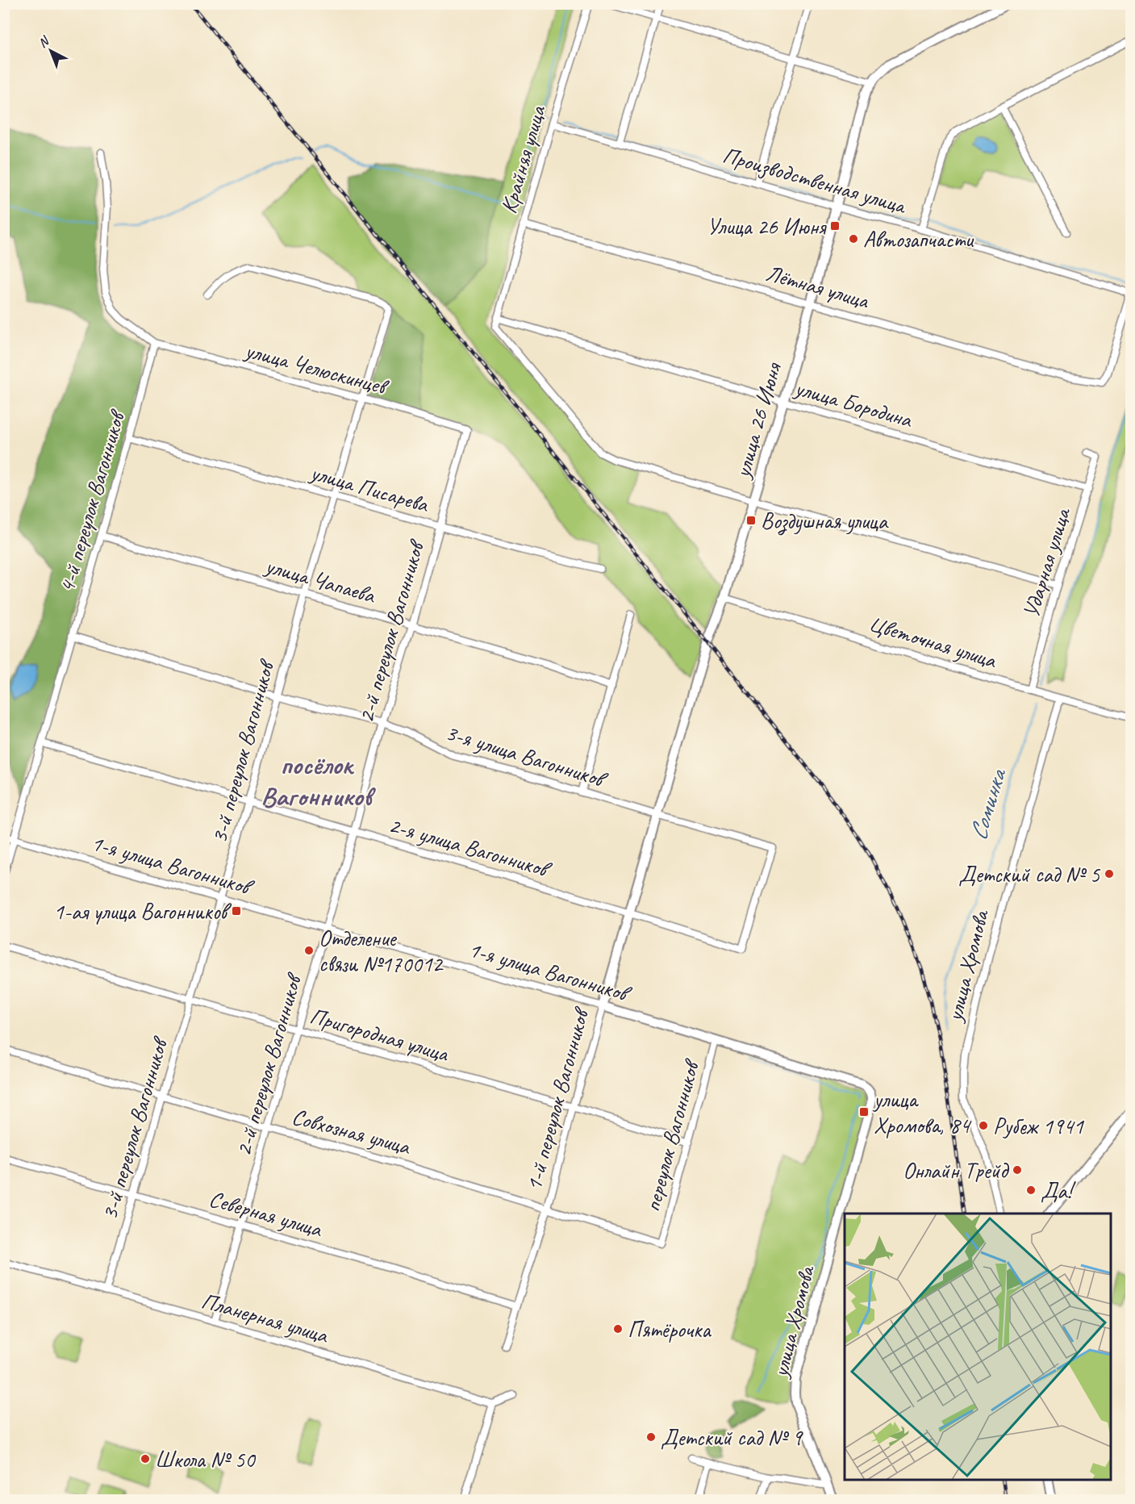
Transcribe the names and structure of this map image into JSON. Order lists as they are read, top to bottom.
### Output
{
  "streets": {
    "main road": [
      "улица 26 Июня",
      "1-я улица Вагонников",
      "улица Хромова",
      "1-й переулок Вагонников"
    ],
    "street": [
      "Крайняя улица",
      "Производственная улица",
      "Лётная улица",
      "улица Челюскинцев",
      "улица Бородина",
      "улица Писарева",
      "4-й переулок Вагонников",
      "Ударная улица",
      "улица Чапаева",
      "2-й переулок Вагонников",
      "Цветочная улица",
      "3-й переулок Вагонников",
      "3-я улица Вагонников",
      "2-я улица Вагонников",
      "Пригородная улица",
      "Совхозная улица",
      "переулок Вагонников",
      "Северная улица",
      "Планерная улица"
    ]
  },
  "crossings": [
    ["Крайняя улица", "Производственная улица"],
    ["Крайняя улица", "Лётная улица"],
    ["Крайняя улица", "улица Бородина"],
    ["Крайняя улица", "улица 26 Июня"],
    ["Производственная улица", "Лётная улица"],
    ["Производственная улица", "улица 26 Июня"],
    ["Лётная улица", "улица 26 Июня"],
    ["улица Челюскинцев", "4-й переулок Вагонников"],
    ["улица Челюскинцев", "2-й переулок Вагонников"],
    ["улица Челюскинцев", "3-й переулок Вагонников"],
    ["улица Бородина", "улица 26 Июня"],
    ["улица Бородина", "Ударная улица"],
    ["улица 26 Июня", "Цветочная улица"],
    ["улица 26 Июня", "1-й переулок Вагонников"],
    ["улица Писарева", "4-й переулок Вагонников"],
    ["улица Писарева", "2-й переулок Вагонников"],
    ["улица Писарева", "3-й переулок Вагонников"],
    ["4-й переулок Вагонников", "улица Чапаева"],
    ["4-й переулок Вагонников", "3-я улица Вагонников"],
    ["4-й переулок Вагонников", "2-я улица Вагонников"],
    ["4-й переулок Вагонников", "1-я улица Вагонников"],
    ["Ударная улица", "Цветочная улица"],
    ["улица Чапаева", "2-й переулок Вагонников"],
    ["улица Чапаева", "3-й переулок Вагонников"],
    ["2-й переулок Вагонников", "3-я улица Вагонников"],
    ["2-й переулок Вагонников", "2-я улица Вагонников"],
    ["2-й переулок Вагонников", "1-я улица Вагонников"],
    ["2-й переулок Вагонников", "Пригородная улица"],
    ["2-й переулок Вагонников", "Совхозная улица"],
    ["2-й переулок Вагонников", "Северная улица"],
    ["2-й переулок Вагонников", "Планерная улица"],
    ["Цветочная улица", "улица Хромова"],
    ["3-й переулок Вагонников", "3-я улица Вагонников"],
    ["3-й переулок Вагонников", "2-я улица Вагонников"],
    ["3-й переулок Вагонников", "1-я улица Вагонников"],
    ["3-й переулок Вагонников", "Пригородная улица"],
    ["3-й переулок Вагонников", "Совхозная улица"],
    ["3-й переулок Вагонников", "Северная улица"],
    ["3-й переулок Вагонников", "Планерная улица"],
    ["3-я улица Вагонников", "2-я улица Вагонников"],
    ["3-я улица Вагонников", "1-й переулок Вагонников"],
    ["2-я улица Вагонников", "1-й переулок Вагонников"],
    ["1-я улица Вагонников", "улица Хромова"],
    ["1-я улица Вагонников", "1-й переулок Вагонников"],
    ["1-я улица Вагонников", "переулок Вагонников"],
    ["Пригородная улица", "1-й переулок Вагонников"],
    ["Пригородная улица", "переулок Вагонников"],
    ["1-й переулок Вагонников", "Совхозная улица"],
    ["1-й переулок Вагонников", "Северная улица"],
    ["Совхозная улица", "переулок Вагонников"]
  ],
  "districts": ["посёлок Вагонников"],
  "water": ["Соминка"],
  "places": {
    "transit": [
      "Улица 26 Июня",
      "Воздушная улица",
      "1-ая улица Вагонников",
      "улица Хромова, 84"
    ],
    "other": [
      "Автозапчасти",
      "Детский сад № 5",
      "Отделение связи №170012",
      "Рубеж 1941",
      "Онлайн Трейд",
      "Да!",
      "Пятёрочка",
      "Детский сад № 9",
      "Школа № 50"
    ]
  },
  "north": "top left"
}
